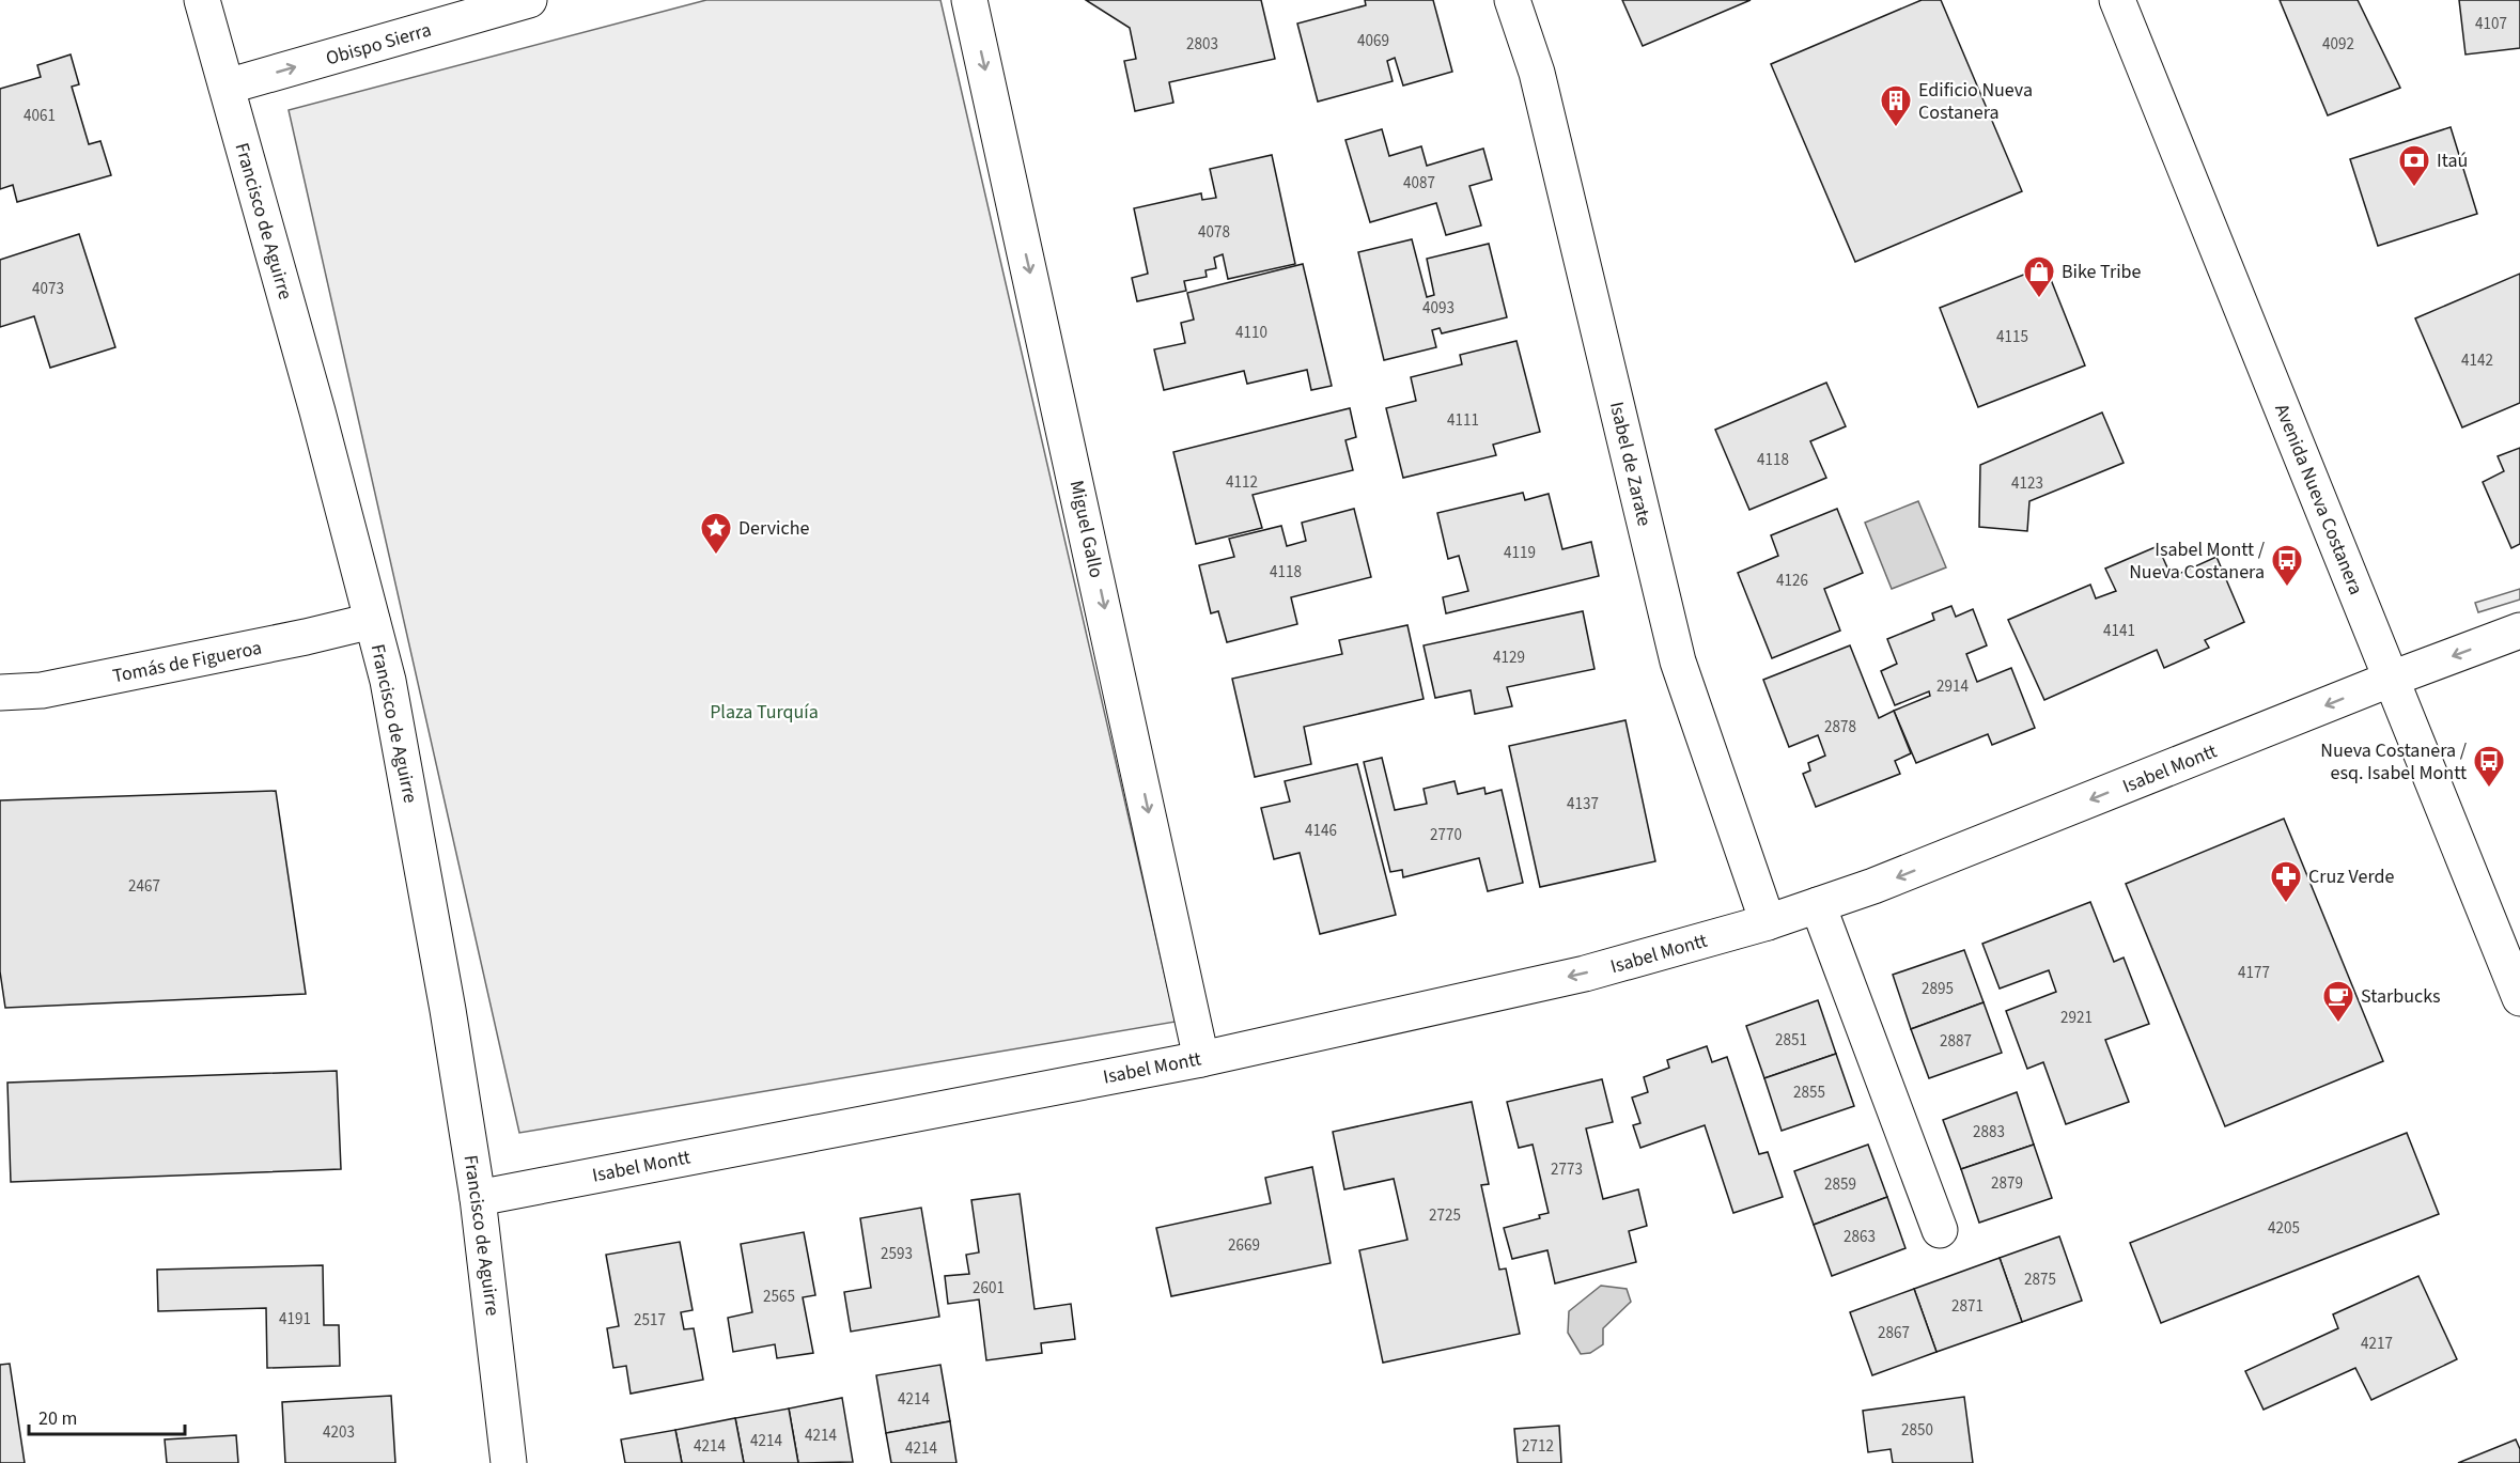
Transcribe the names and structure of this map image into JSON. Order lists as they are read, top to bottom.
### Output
{
  "streets": {
    "street": [
      "Obispo Sierra",
      "Francisco de Aguirre",
      "Isabel de Zarate",
      "Avenida Nueva Costanera",
      "Miguel Gallo",
      "Tomás de Figueroa",
      "Isabel Montt"
    ]
  },
  "crossings": [
    ["Obispo Sierra", "Francisco de Aguirre"],
    ["Francisco de Aguirre", "Tomás de Figueroa"],
    ["Francisco de Aguirre", "Isabel Montt"],
    ["Isabel de Zarate", "Isabel Montt"],
    ["Avenida Nueva Costanera", "Isabel Montt"],
    ["Miguel Gallo", "Isabel Montt"]
  ],
  "one_way": ["Obispo Sierra", "Miguel Gallo", "Isabel Montt"],
  "parks": ["Plaza Turquía"],
  "places": {
    "building": ["Edificio Nueva Costanera"],
    "bank": ["Itaú"],
    "shop": ["Bike Tribe"],
    "place": ["Derviche"],
    "bus stop": ["Isabel Montt / Nueva Costanera", "Nueva Costanera / esq. Isabel Montt"],
    "pharmacy": ["Cruz Verde"],
    "cafe": ["Starbucks"]
  },
  "house_numbers": [
    "4107",
    "4069",
    "2803",
    "4092",
    "4061",
    "4087",
    "4078",
    "4073",
    "4093",
    "4110",
    "4115",
    "4142",
    "4111",
    "4118",
    "4112",
    "4123",
    "4119",
    "4118",
    "4126",
    "4141",
    "4129",
    "2914",
    "2878",
    "4137",
    "4146",
    "2770",
    "2467",
    "4177",
    "2895",
    "2921",
    "2851",
    "2887",
    "2855",
    "2883",
    "2773",
    "2879",
    "2859",
    "2725",
    "4205",
    "2863",
    "2669",
    "2593",
    "2875",
    "2601",
    "2565",
    "2871",
    "4191",
    "2517",
    "2867",
    "4217",
    "4214",
    "2850",
    "4203",
    "4214",
    "4214",
    "4214",
    "2712",
    "4214"
  ],
  "scale_bar": "20 m"
}
